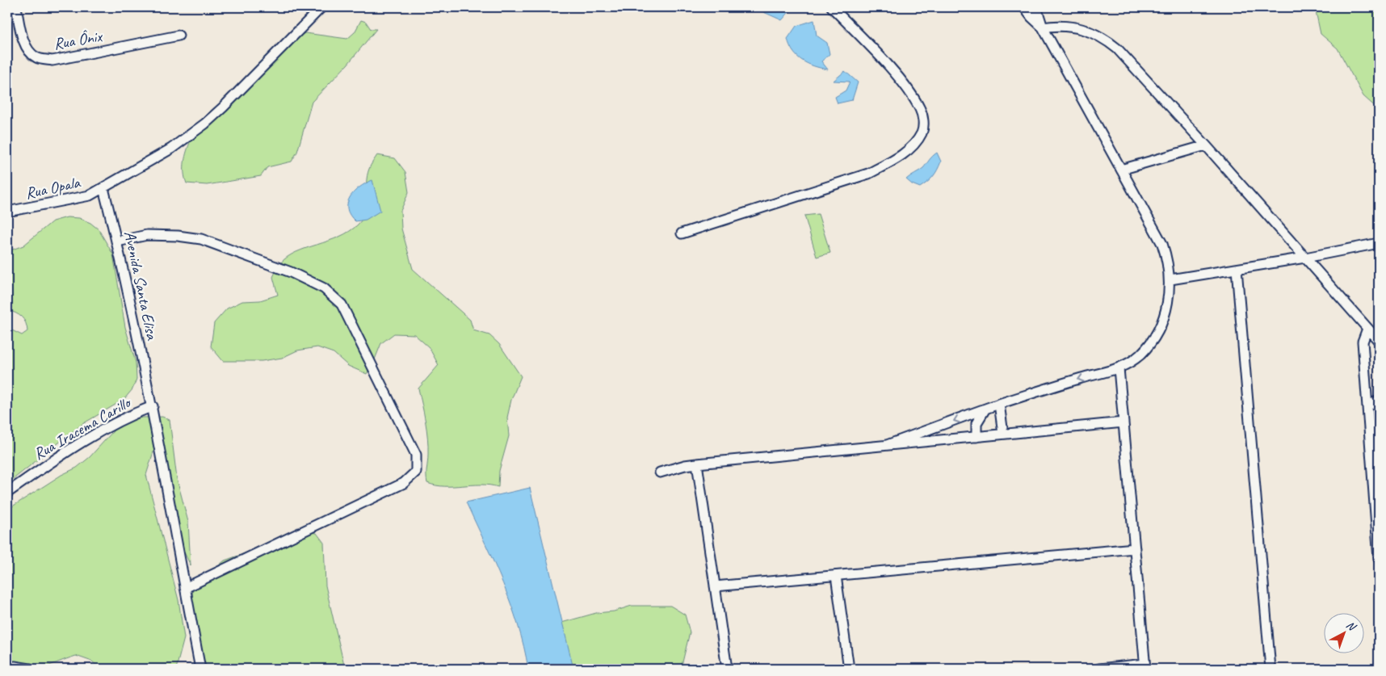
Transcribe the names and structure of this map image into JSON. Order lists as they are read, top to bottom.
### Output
{
  "streets": {
    "street": [
      "Rua Ônix",
      "Rua Opala",
      "Avenida Santa Elisa",
      "Rua Iracema Carillo"
    ]
  },
  "crossings": [
    ["Rua Opala", "Avenida Santa Elisa"],
    ["Avenida Santa Elisa", "Rua Iracema Carillo"]
  ],
  "north": "top right"
}
